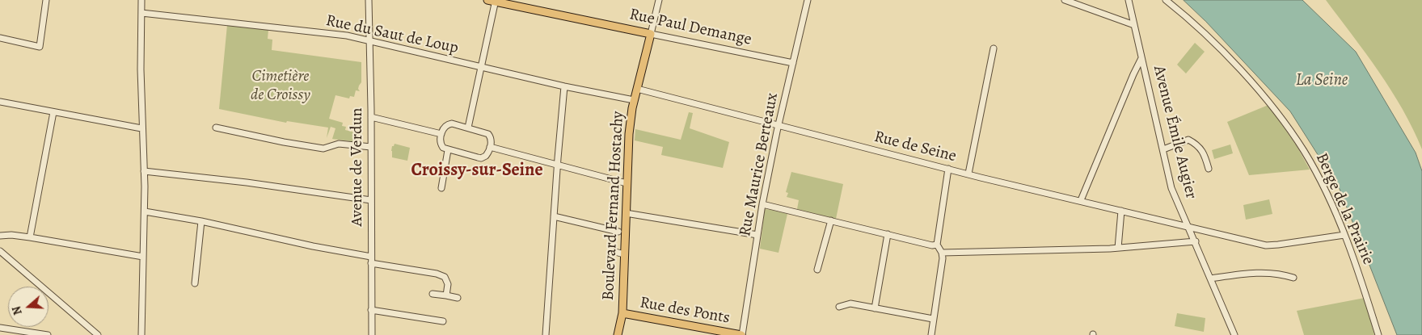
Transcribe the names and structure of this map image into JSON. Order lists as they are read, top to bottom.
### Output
{
  "streets": {
    "main road": ["Rue Paul Demange", "Boulevard Fernand Hostachy", "Rue des Ponts"],
    "street": [
      "Rue du Saut de Loup",
      "Avenue Émile Augier",
      "Rue de Seine",
      "Rue Maurice Berteaux",
      "Avenue de Verdun",
      "Berge de la Prairie"
    ]
  },
  "crossings": [
    ["Rue Paul Demange", "Rue Maurice Berteaux"],
    ["Rue Paul Demange", "Boulevard Fernand Hostachy"],
    ["Rue du Saut de Loup", "Avenue de Verdun"],
    ["Rue du Saut de Loup", "Boulevard Fernand Hostachy"],
    ["Avenue Émile Augier", "Rue de Seine"],
    ["Rue de Seine", "Rue Maurice Berteaux"],
    ["Rue de Seine", "Boulevard Fernand Hostachy"],
    ["Rue de Seine", "Berge de la Prairie"],
    ["Rue Maurice Berteaux", "Rue des Ponts"],
    ["Boulevard Fernand Hostachy", "Rue des Ponts"]
  ],
  "districts": ["Croissy-sur-Seine"],
  "water": ["La Seine"],
  "parks": ["Cimetière de Croissy"],
  "north": "left"
}
